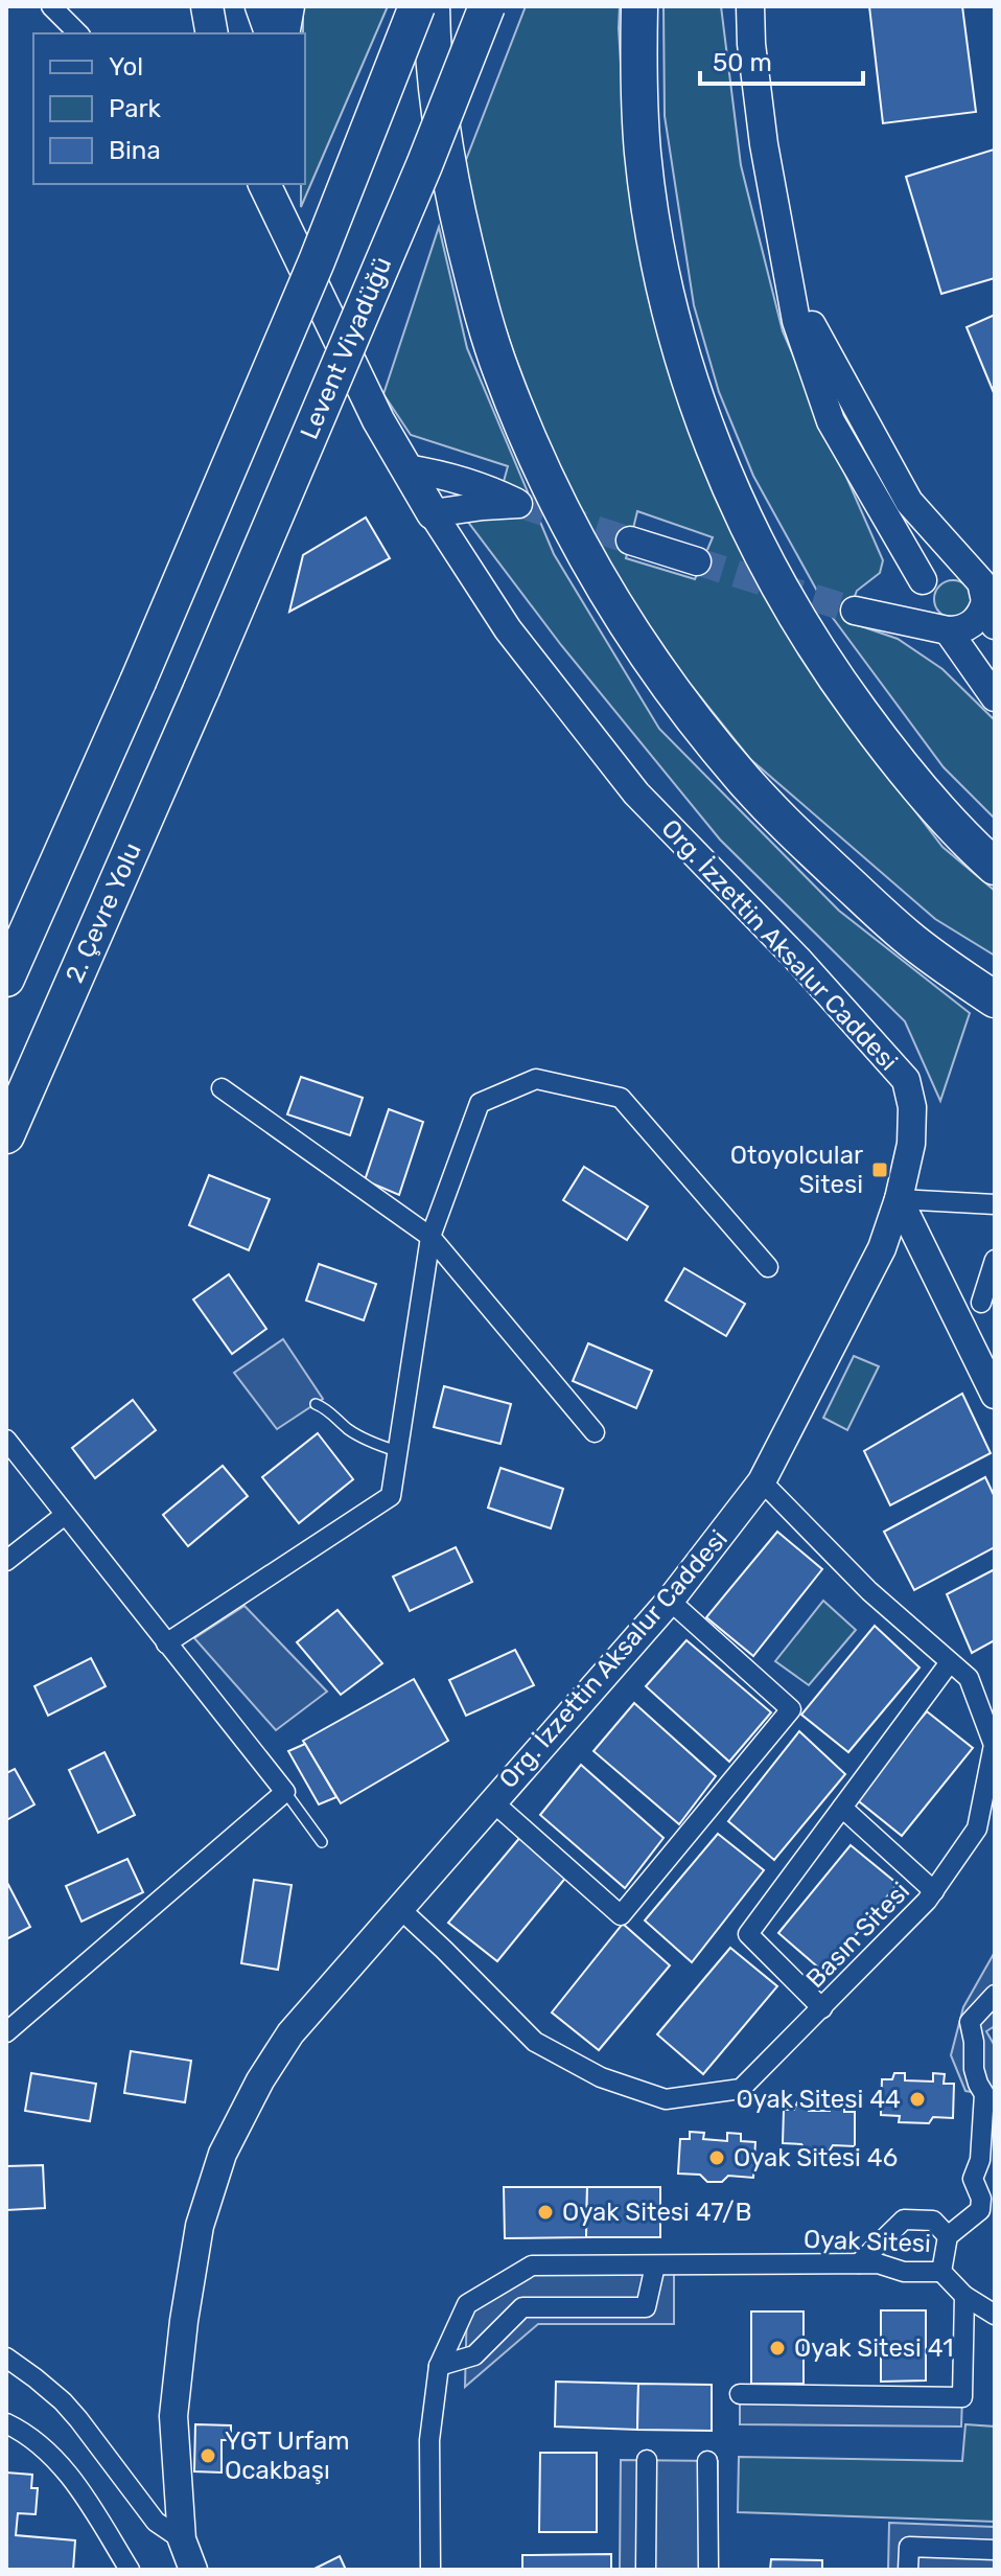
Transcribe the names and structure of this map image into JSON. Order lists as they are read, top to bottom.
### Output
{
  "streets": {
    "highway": ["Levent Viyadüğü", "2. Çevre Yolu"],
    "main road": ["Org. İzzettin Aksalur Caddesi"],
    "street": ["Basın Sitesi", "Oyak Sitesi"]
  },
  "crossings": [
    ["Levent Viyadüğü", "2. Çevre Yolu"],
    ["Org. İzzettin Aksalur Caddesi", "Basın Sitesi"]
  ],
  "places": {
    "transit": ["Otoyolcular Sitesi"],
    "other": [
      "Oyak Sitesi 44",
      "Oyak Sitesi 46",
      "Oyak Sitesi 47/B",
      "Oyak Sitesi 41",
      "YGT Urfam Ocakbaşı"
    ]
  },
  "legend": ["Yol", "Park", "Bina"],
  "scale_bar": "50 m"
}
